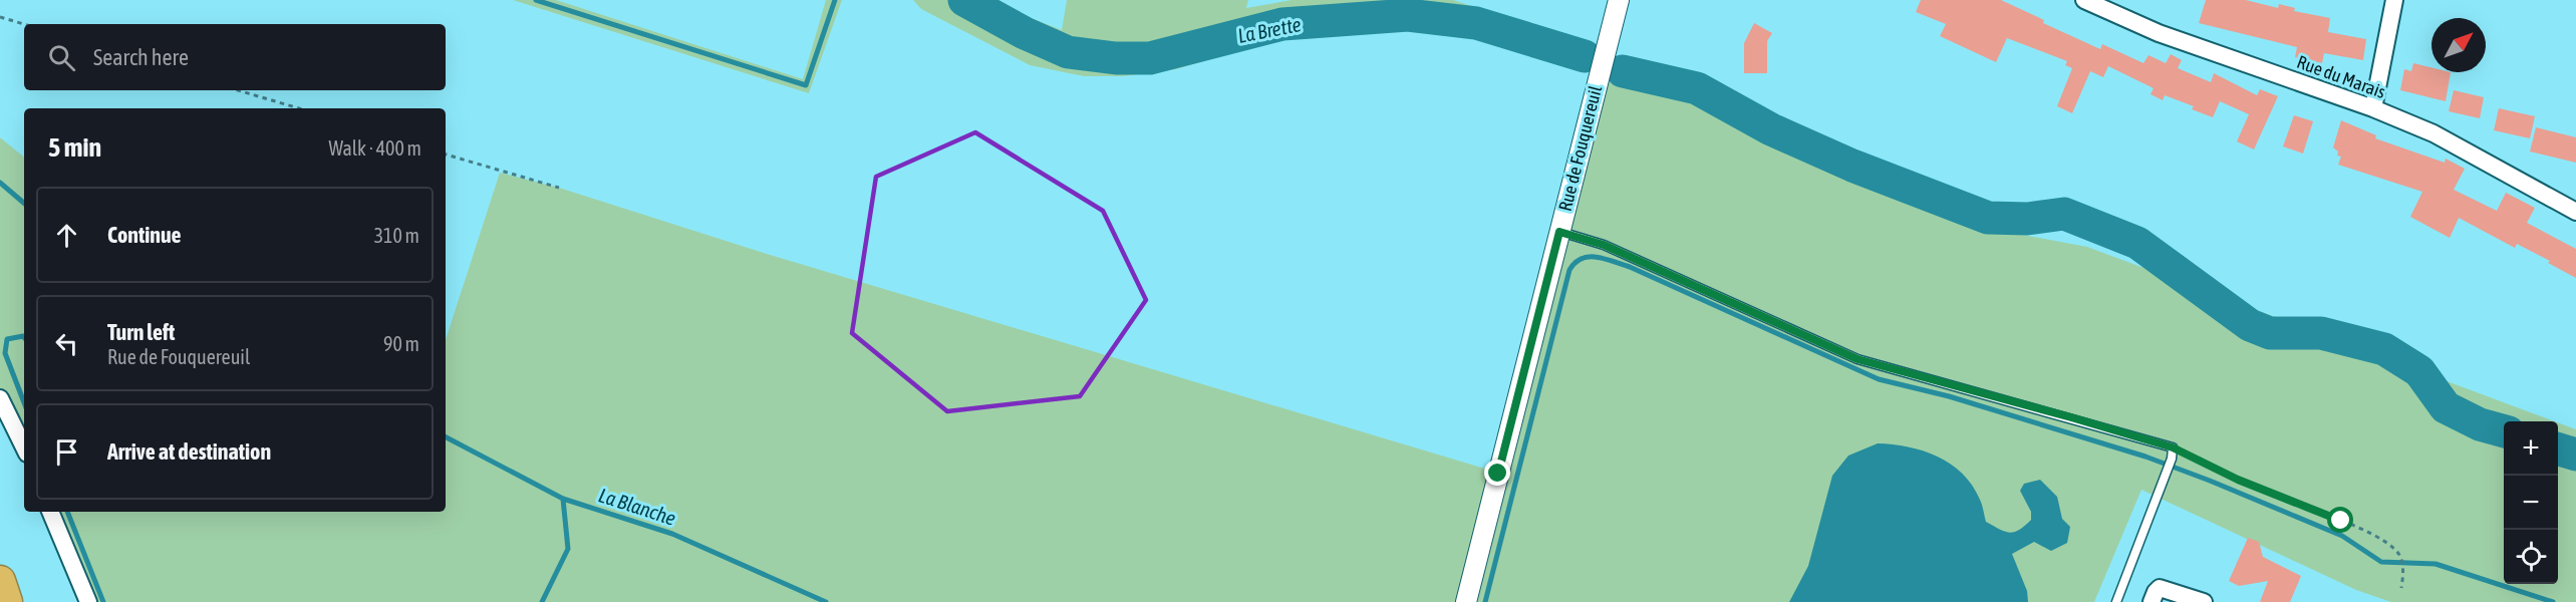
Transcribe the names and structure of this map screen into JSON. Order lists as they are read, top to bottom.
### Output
{
  "streets": {
    "street": ["Rue du Marais", "Rue de Fouquereuil"]
  },
  "water": ["La Brette", "La Blanche"],
  "north": "top right",
  "page": {
    "search": "Search here",
    "heading": ["5 min", "Walk · 400 m"],
    "list": [
      ["Continue", "310 m"],
      ["Turn left", "Rue de Fouquereuil", "90 m"],
      "Arrive at destination"
    ],
    "map_buttons": ["+", "−"]
  }
}
